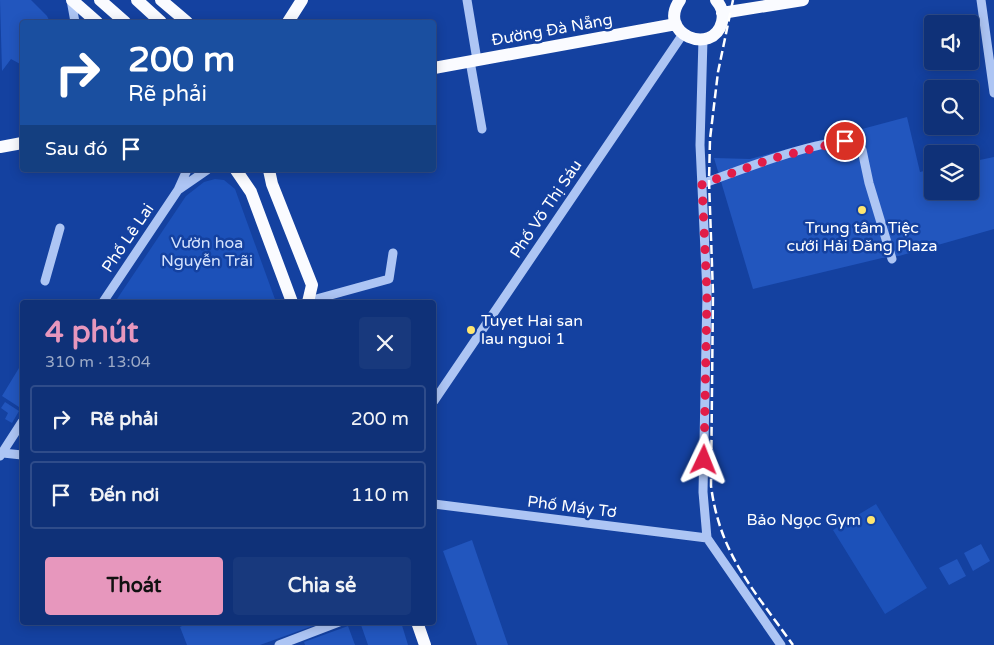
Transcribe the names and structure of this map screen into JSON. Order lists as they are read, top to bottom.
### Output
{
  "streets": {
    "main road": ["Đường Đà Nẵng"],
    "street": ["Phố Võ Thị Sáu", "Phố Lê Lai", "Phố Máy Tơ"]
  },
  "crossings": [
    ["Đường Đà Nẵng", "Phố Võ Thị Sáu"]
  ],
  "parks": ["Vườn hoa Nguyễn Trãi"],
  "places": ["Trung tâm Tiệc cưới Hải Đăng Plaza", "Tuyet Hai san lau nguoi 1", "Bảo Ngọc Gym"],
  "page": {
    "turn": ["200 m", "Rẽ phải"],
    "then": "Sau đó",
    "heading": ["4 phút", "310 m · 13:04"],
    "list": [
      {
        "name": "Rẽ phải",
        "value": "200 m"
      },
      {
        "name": "Đến nơi",
        "value": "110 m"
      }
    ],
    "buttons": ["Thoát", "Chia sẻ"]
  }
}
